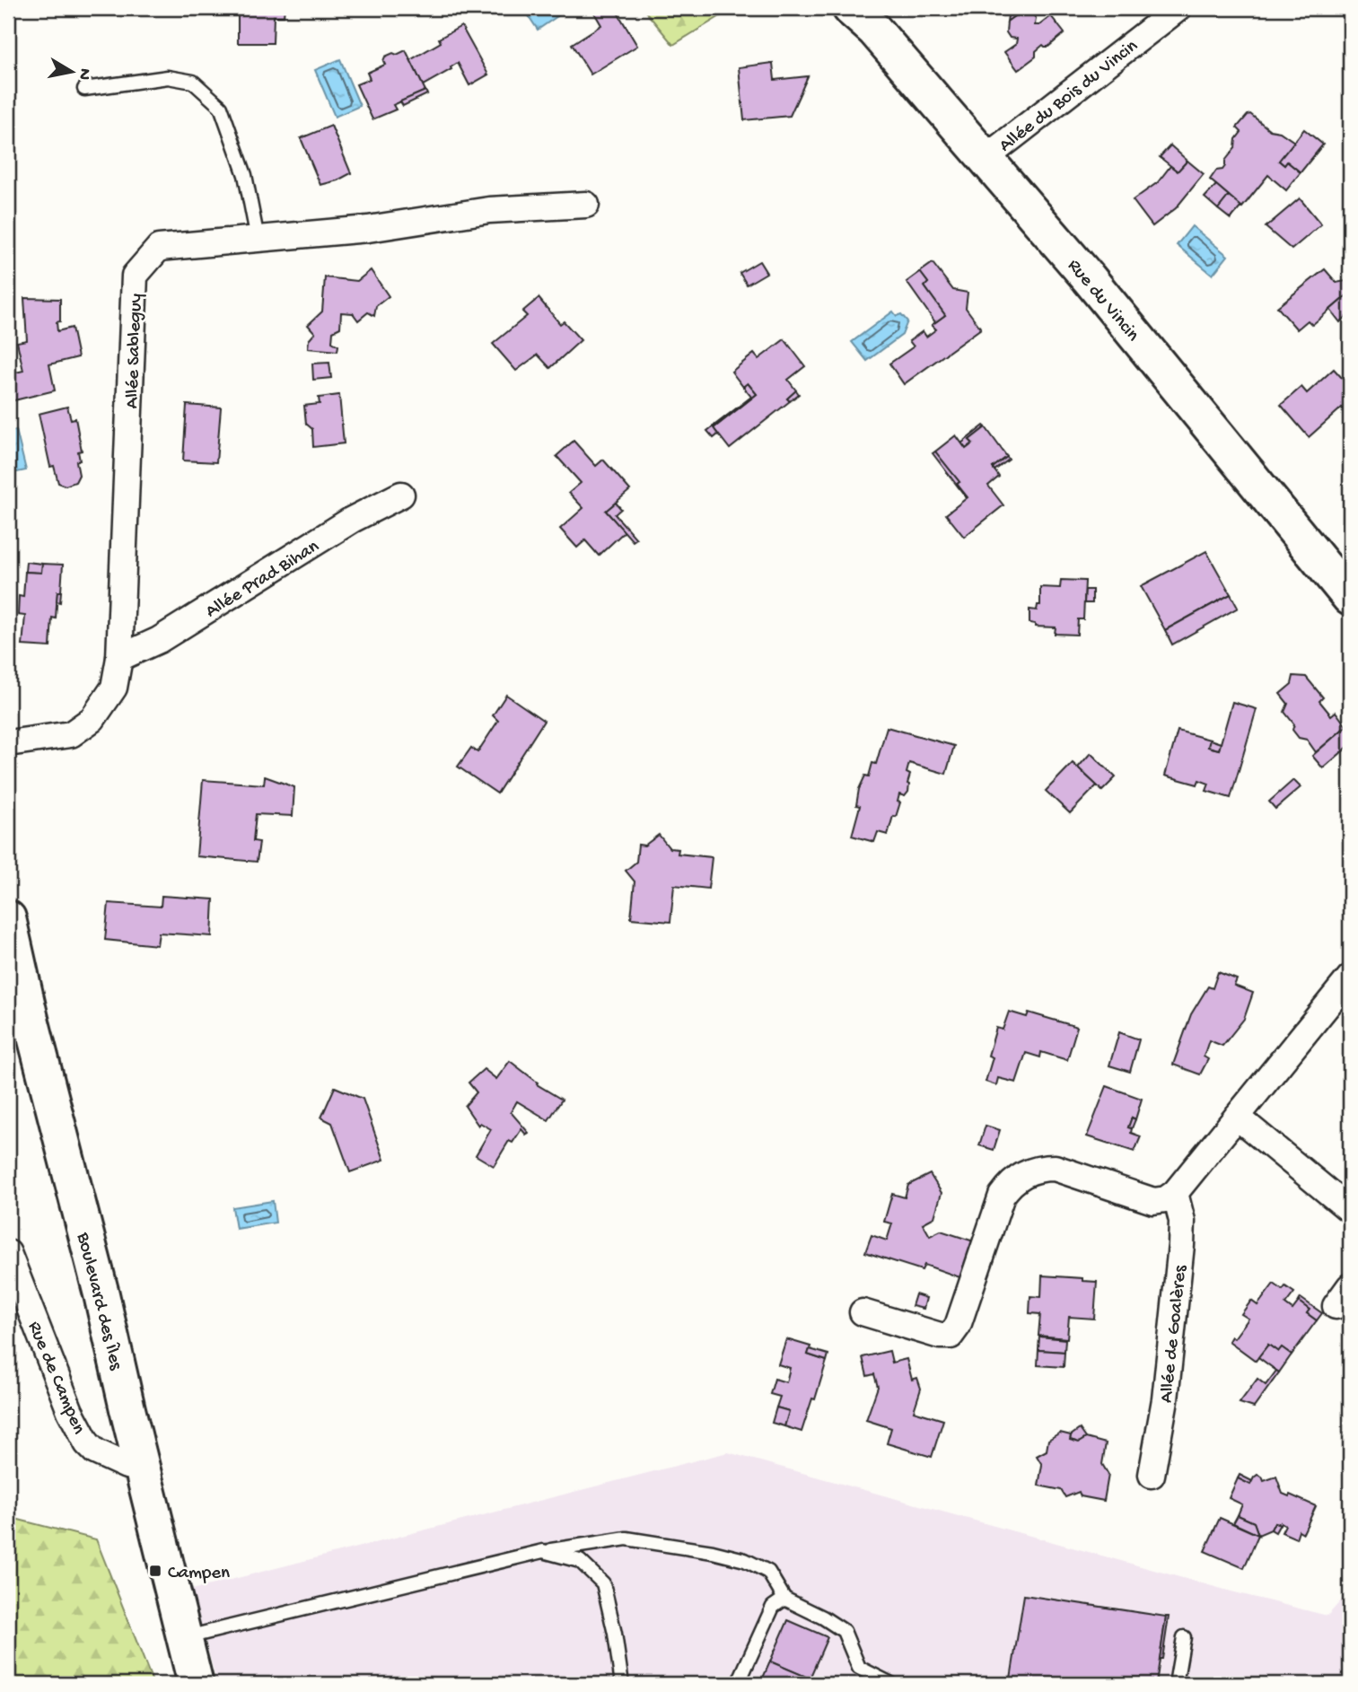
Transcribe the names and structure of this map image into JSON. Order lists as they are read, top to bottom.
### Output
{
  "streets": {
    "main road": ["Rue du Vincin", "Boulevard des Îles"],
    "street": [
      "Allée du Bois du Vincin",
      "Allée Sableguy",
      "Allée Prad Bihan",
      "Allée de Goalères",
      "Rue de Campen"
    ]
  },
  "crossings": [
    ["Allée du Bois du Vincin", "Rue du Vincin"],
    ["Allée Sableguy", "Allée Prad Bihan"],
    ["Boulevard des Îles", "Rue de Campen"]
  ],
  "places": {
    "transit": ["Campen"]
  },
  "north": "right"
}
